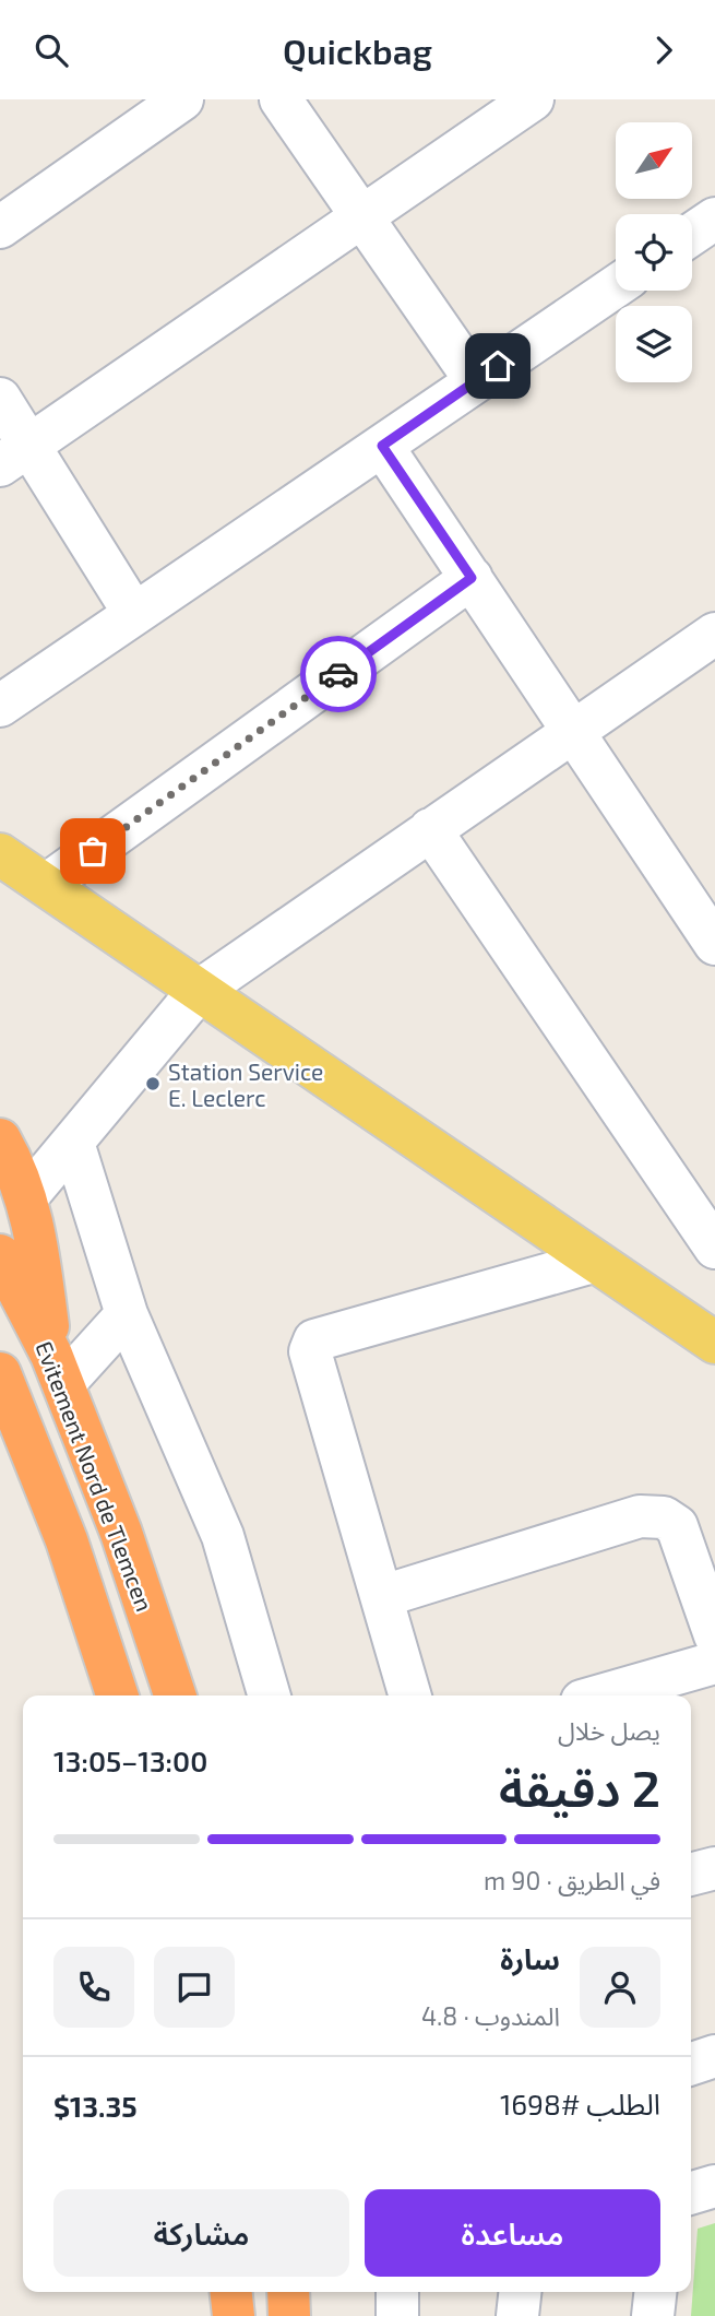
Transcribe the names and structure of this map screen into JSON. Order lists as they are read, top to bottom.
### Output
{
  "streets": {
    "highway": ["Evitement Nord de Tlemcen"]
  },
  "places": ["Station Service E. Leclerc"],
  "north": "top right",
  "page": {
    "header": "Quickbag",
    "heading": ["2 دقيقة", "يصل خلال", "13:00–13:05"],
    "panel": [
      "سارة",
      "المندوب · 4.8",
      "الطلب #1698",
      "$13.35"
    ],
    "bar": "في الطريق · 90 m",
    "buttons": ["مساعدة", "مشاركة"]
  }
}
